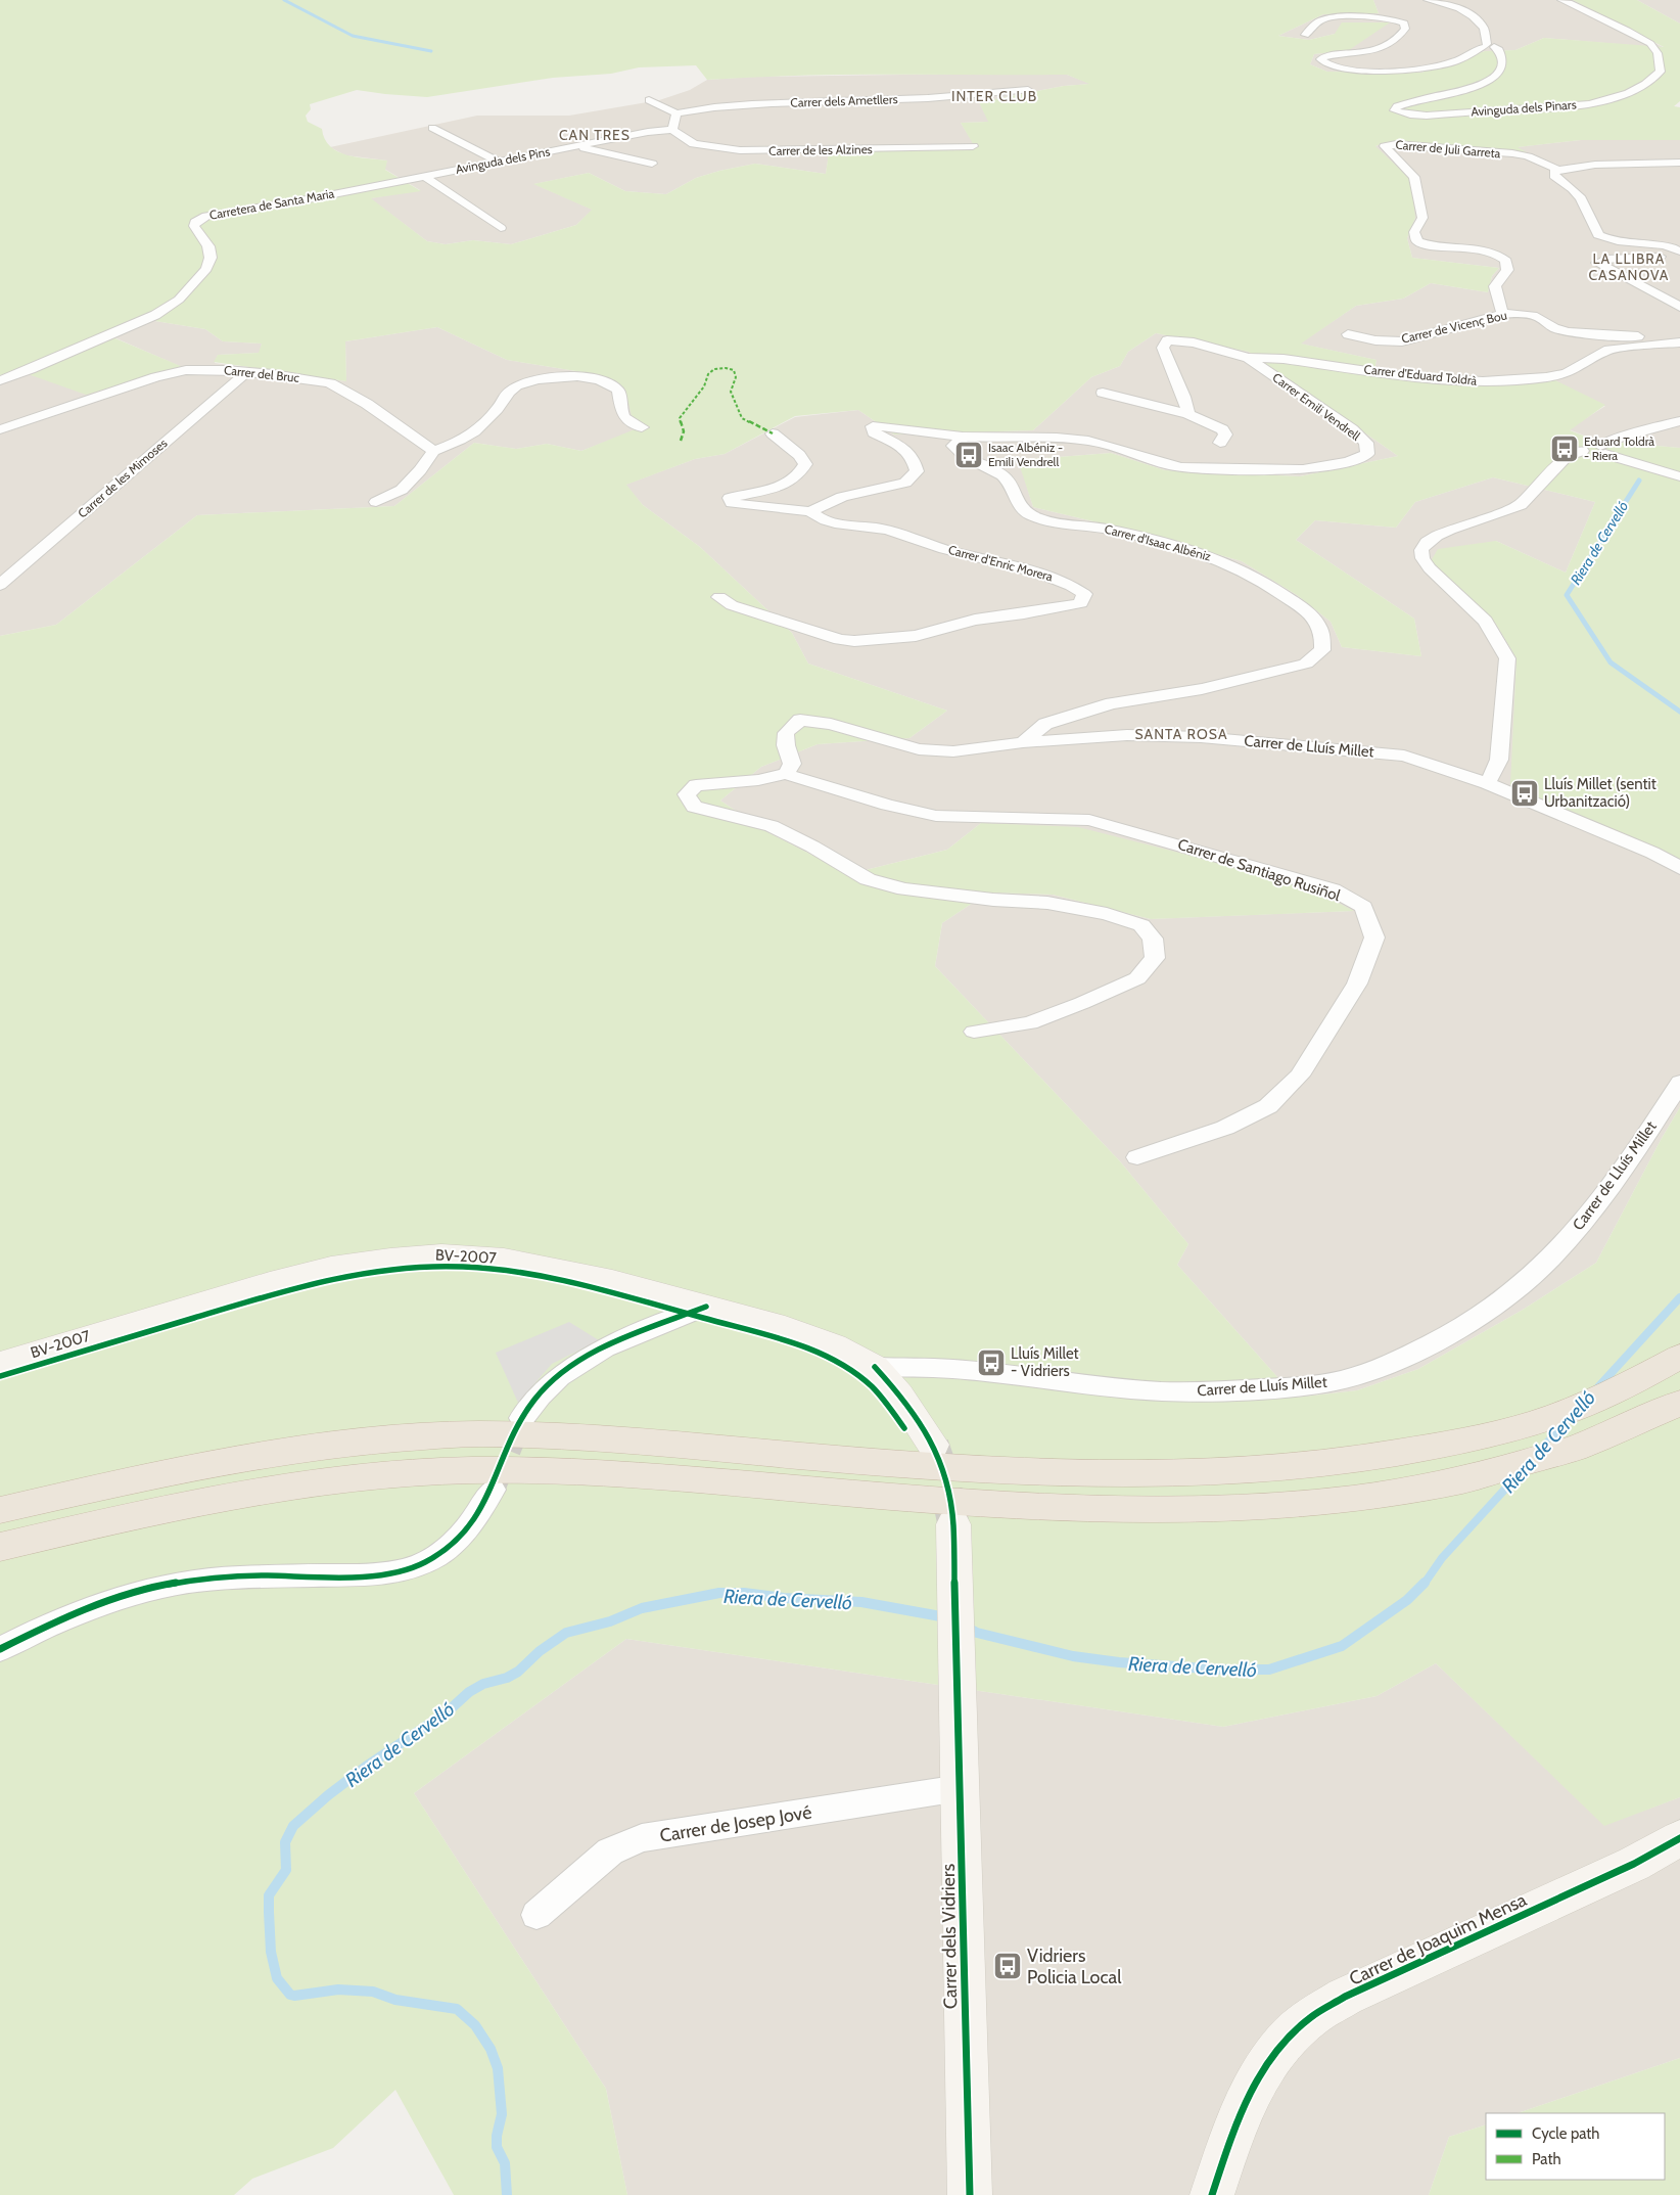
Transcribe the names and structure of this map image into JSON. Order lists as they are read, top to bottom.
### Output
{
  "streets": {
    "street": [
      "Carrer dels Ametllers",
      "Avinguda dels Pinars",
      "Carrer de Juli Garreta",
      "Carrer de les Alzines",
      "Avinguda dels Pins",
      "Carretera de Santa Maria",
      "Carrer de Vicenç Bou",
      "Carrer del Bruc",
      "Carrer d'Eduard Toldrà",
      "Carrer Emili Vendrell",
      "Carrer de les Mimoses",
      "Carrer d'Isaac Albéniz",
      "Carrer d'Enric Morera",
      "Carrer de Lluís Millet",
      "Carrer de Santiago Rusiñol",
      "BV-2007",
      "Carrer de Josep Jové",
      "Carrer dels Vidriers",
      "Carrer de Joaquim Mensa"
    ],
    "cycle path": ["BV-2007"]
  },
  "crossings": [
    ["Carrer de Juli Garreta", "Carrer de Vicenç Bou"],
    ["Carrer de les Alzines", "Avinguda dels Pins"],
    ["Avinguda dels Pins", "Carretera de Santa Maria"],
    ["Carrer del Bruc", "Carrer de les Mimoses"],
    ["Carrer d'Eduard Toldrà", "Carrer Emili Vendrell"],
    ["Carrer Emili Vendrell", "Carrer d'Isaac Albéniz"],
    ["Carrer d'Isaac Albéniz", "Carrer de Lluís Millet"],
    ["Carrer de Lluís Millet", "Carrer de Santiago Rusiñol"],
    ["Carrer de Lluís Millet", "BV-2007"],
    ["Carrer de Josep Jové", "Carrer dels Vidriers"]
  ],
  "districts": [
    "INTER CLUB",
    "CAN TRES",
    "LA LLIBRA CASANOVA",
    "SANTA ROSA"
  ],
  "water": ["Riera de Cervelló"],
  "places": {
    "bus stop": [
      "Eduard Toldrà - Riera",
      "Isaac Albéniz - Emili Vendrell",
      "Lluís Millet (sentit Urbanització)",
      "Lluís Millet - Vidriers",
      "Vidriers Policia Local"
    ]
  },
  "legend": ["Cycle path", "Path"]
}
